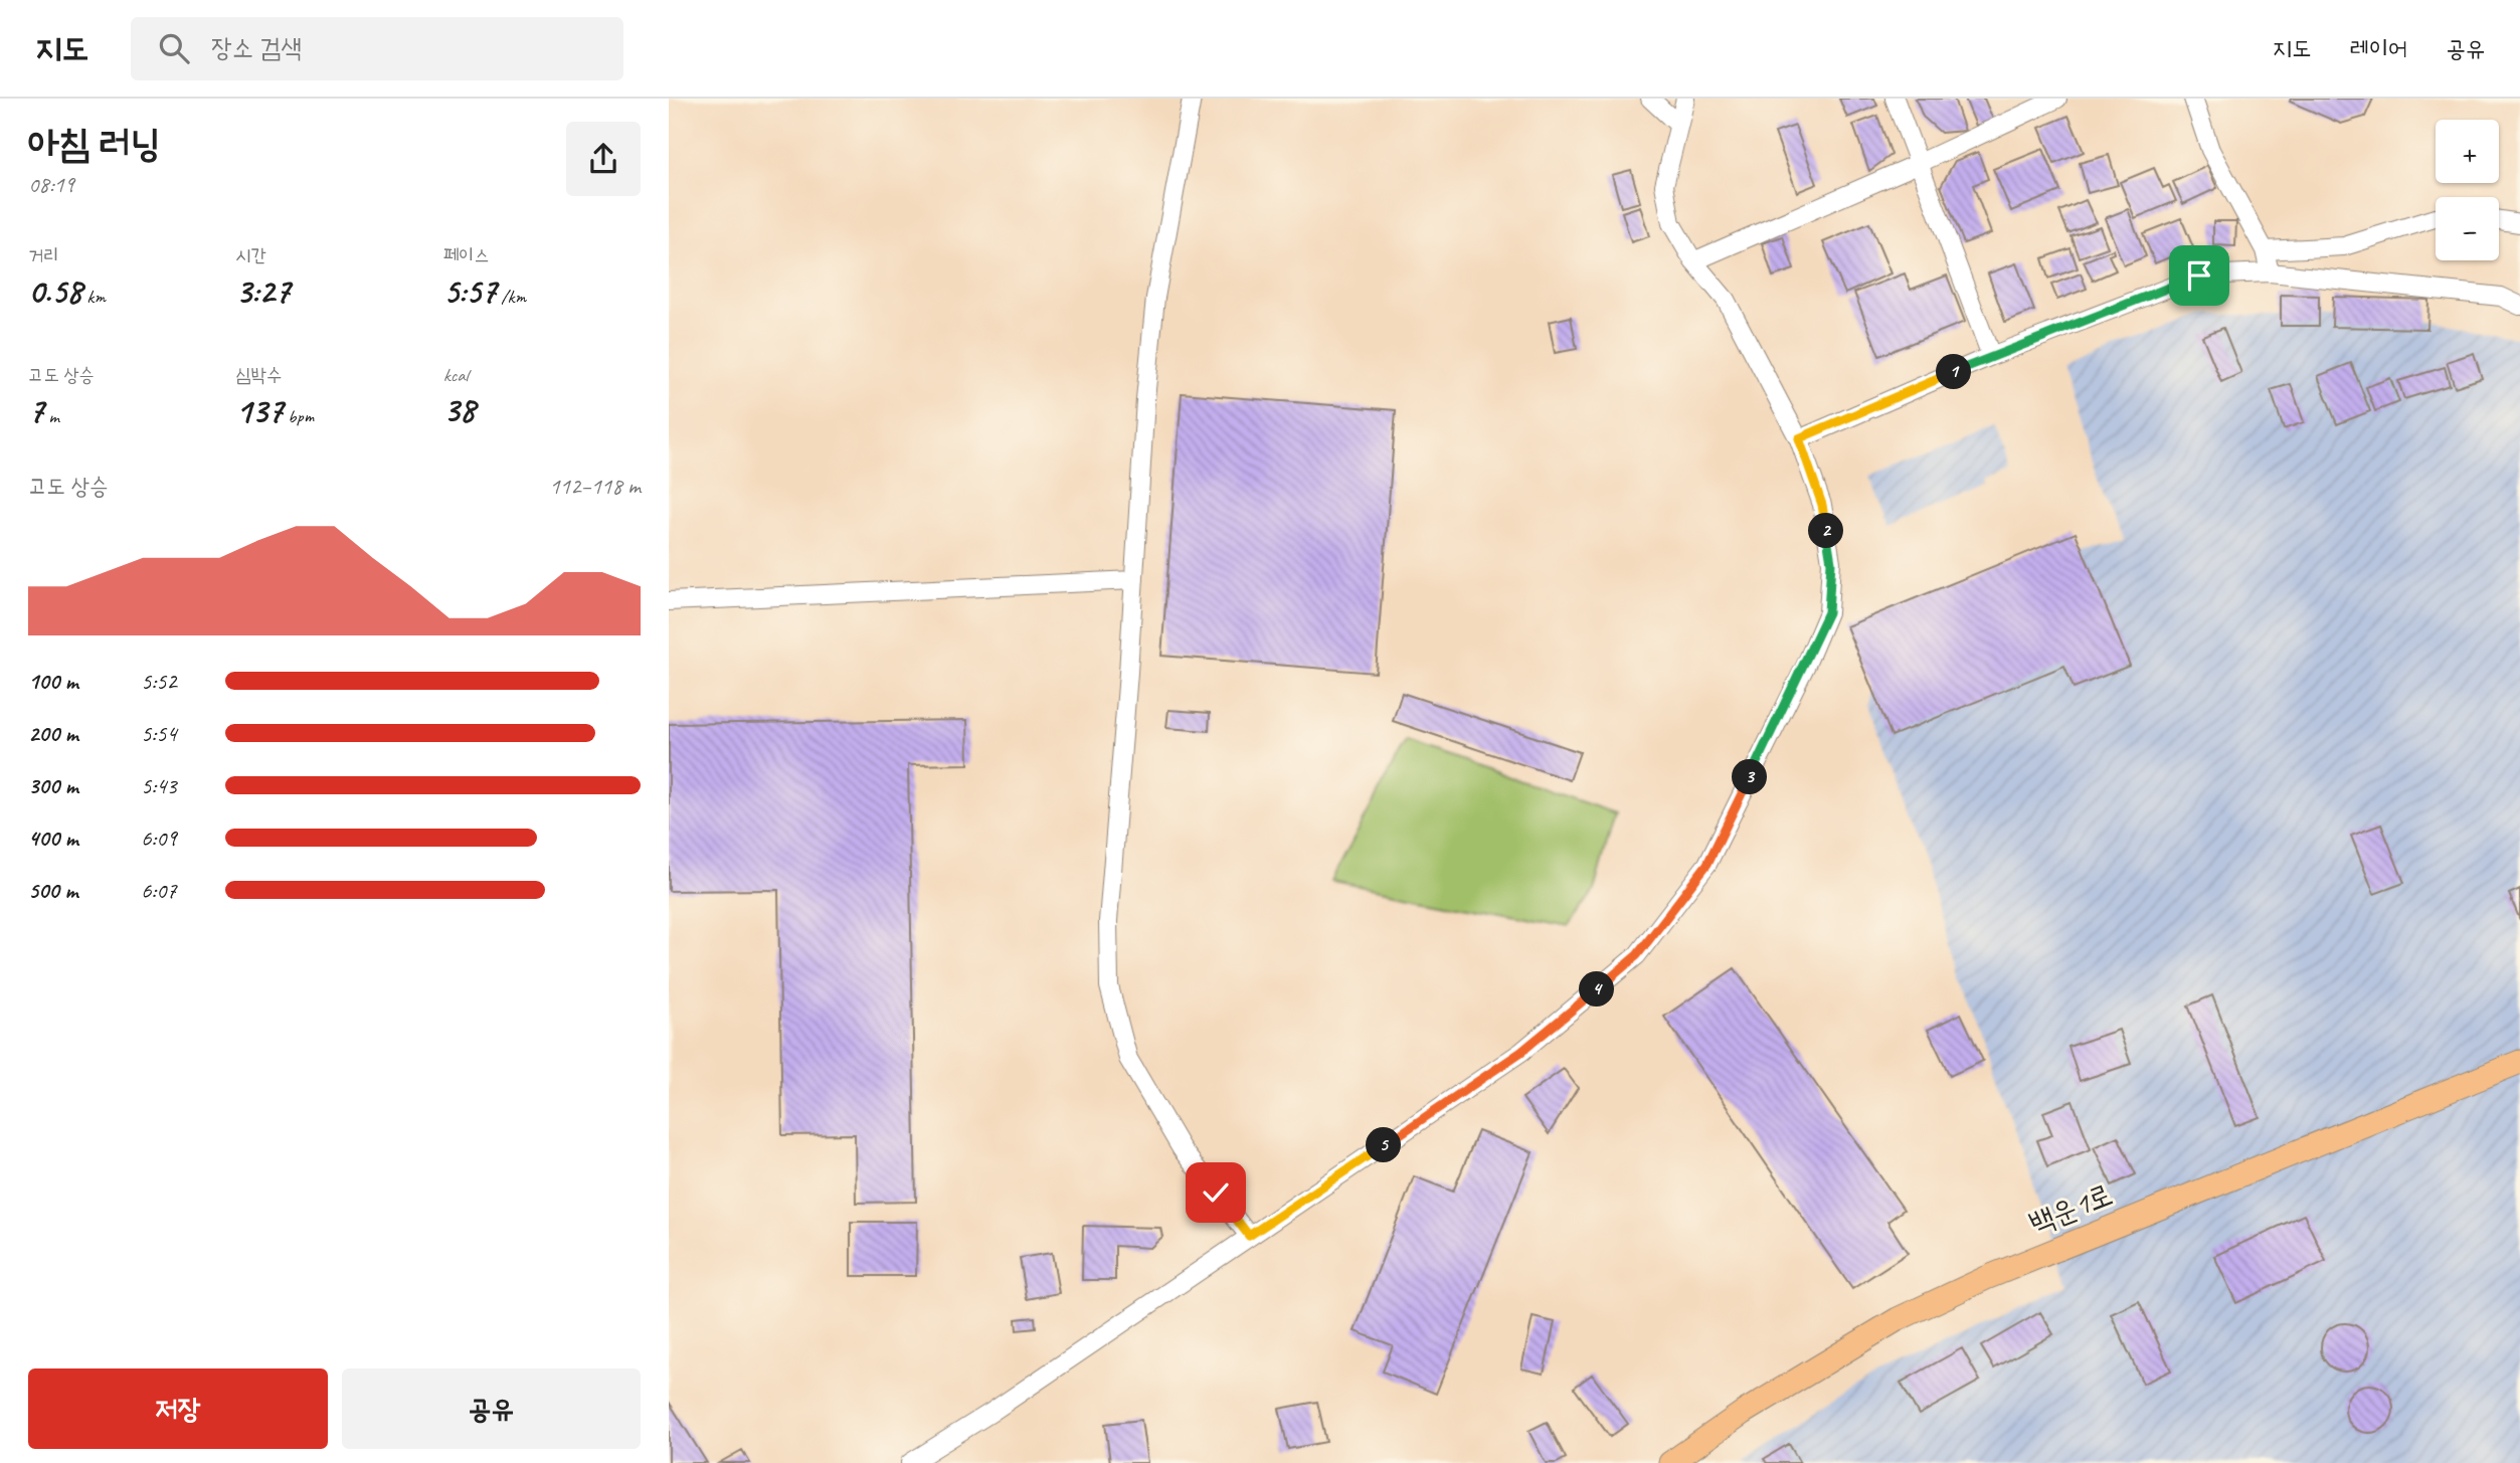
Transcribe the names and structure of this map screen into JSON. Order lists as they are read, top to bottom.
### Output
{
  "streets": {
    "main road": ["백운1로"]
  },
  "page": {
    "header": "지도",
    "search": "장소 검색",
    "nav": ["지도", "레이어", "공유"],
    "heading": ["아침 러닝", "08:19"],
    "map_buttons": ["+", "−"],
    "stats": [
      ["거리", "0.58 km"],
      ["시간", "3:27"],
      ["페이스", "5:57 /km"],
      ["고도 상승", "7 m"],
      ["심박수", "137 bpm"],
      ["kcal", "38"]
    ],
    "pins": [
      "1",
      "2",
      "3",
      "4",
      "5"
    ],
    "chart": ["고도 상승", "112–118 m"],
    "list": [
      {
        "name": "100 m",
        "note": "5:52"
      },
      {
        "name": "200 m",
        "note": "5:54"
      },
      {
        "name": "300 m",
        "note": "5:43"
      },
      {
        "name": "400 m",
        "note": "6:09"
      },
      {
        "name": "500 m",
        "note": "6:07"
      }
    ],
    "buttons": ["저장", "공유"]
  }
}
